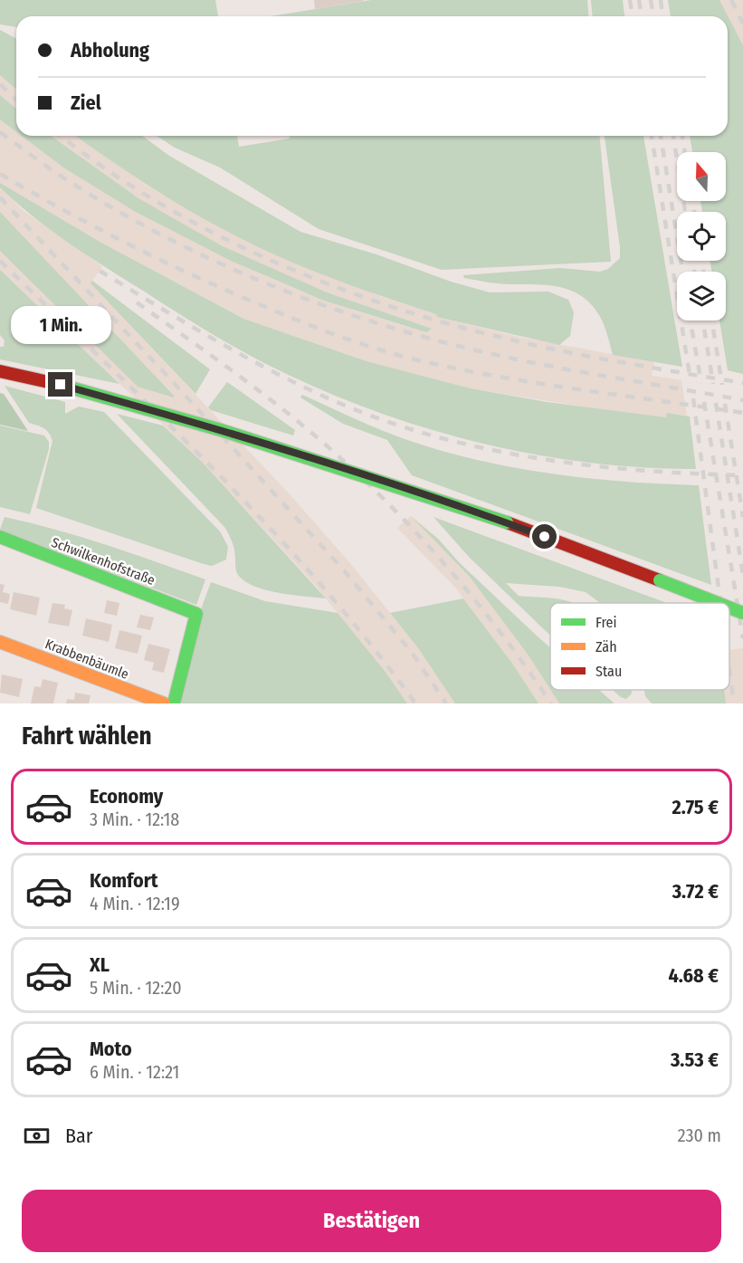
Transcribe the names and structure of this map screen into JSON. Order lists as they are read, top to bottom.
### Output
{
  "streets": {
    "main road": ["Schwilkenhofstraße", "Krabbenbäumle"]
  },
  "legend": ["Frei", "Zäh", "Stau"],
  "north": "top",
  "page": {
    "banner": ["Abholung", "Ziel"],
    "bubble": "1 Min.",
    "heading": "Fahrt wählen",
    "list": [
      {
        "name": "Economy",
        "note": "3 Min. · 12:18",
        "value": "2.75 €"
      },
      {
        "name": "Komfort",
        "note": "4 Min. · 12:19",
        "value": "3.72 €"
      },
      {
        "name": "XL",
        "note": "5 Min. · 12:20",
        "value": "4.68 €"
      },
      {
        "name": "Moto",
        "note": "6 Min. · 12:21",
        "value": "3.53 €"
      }
    ],
    "pay": ["Bar", "230 m"],
    "buttons": "Bestätigen"
  }
}
